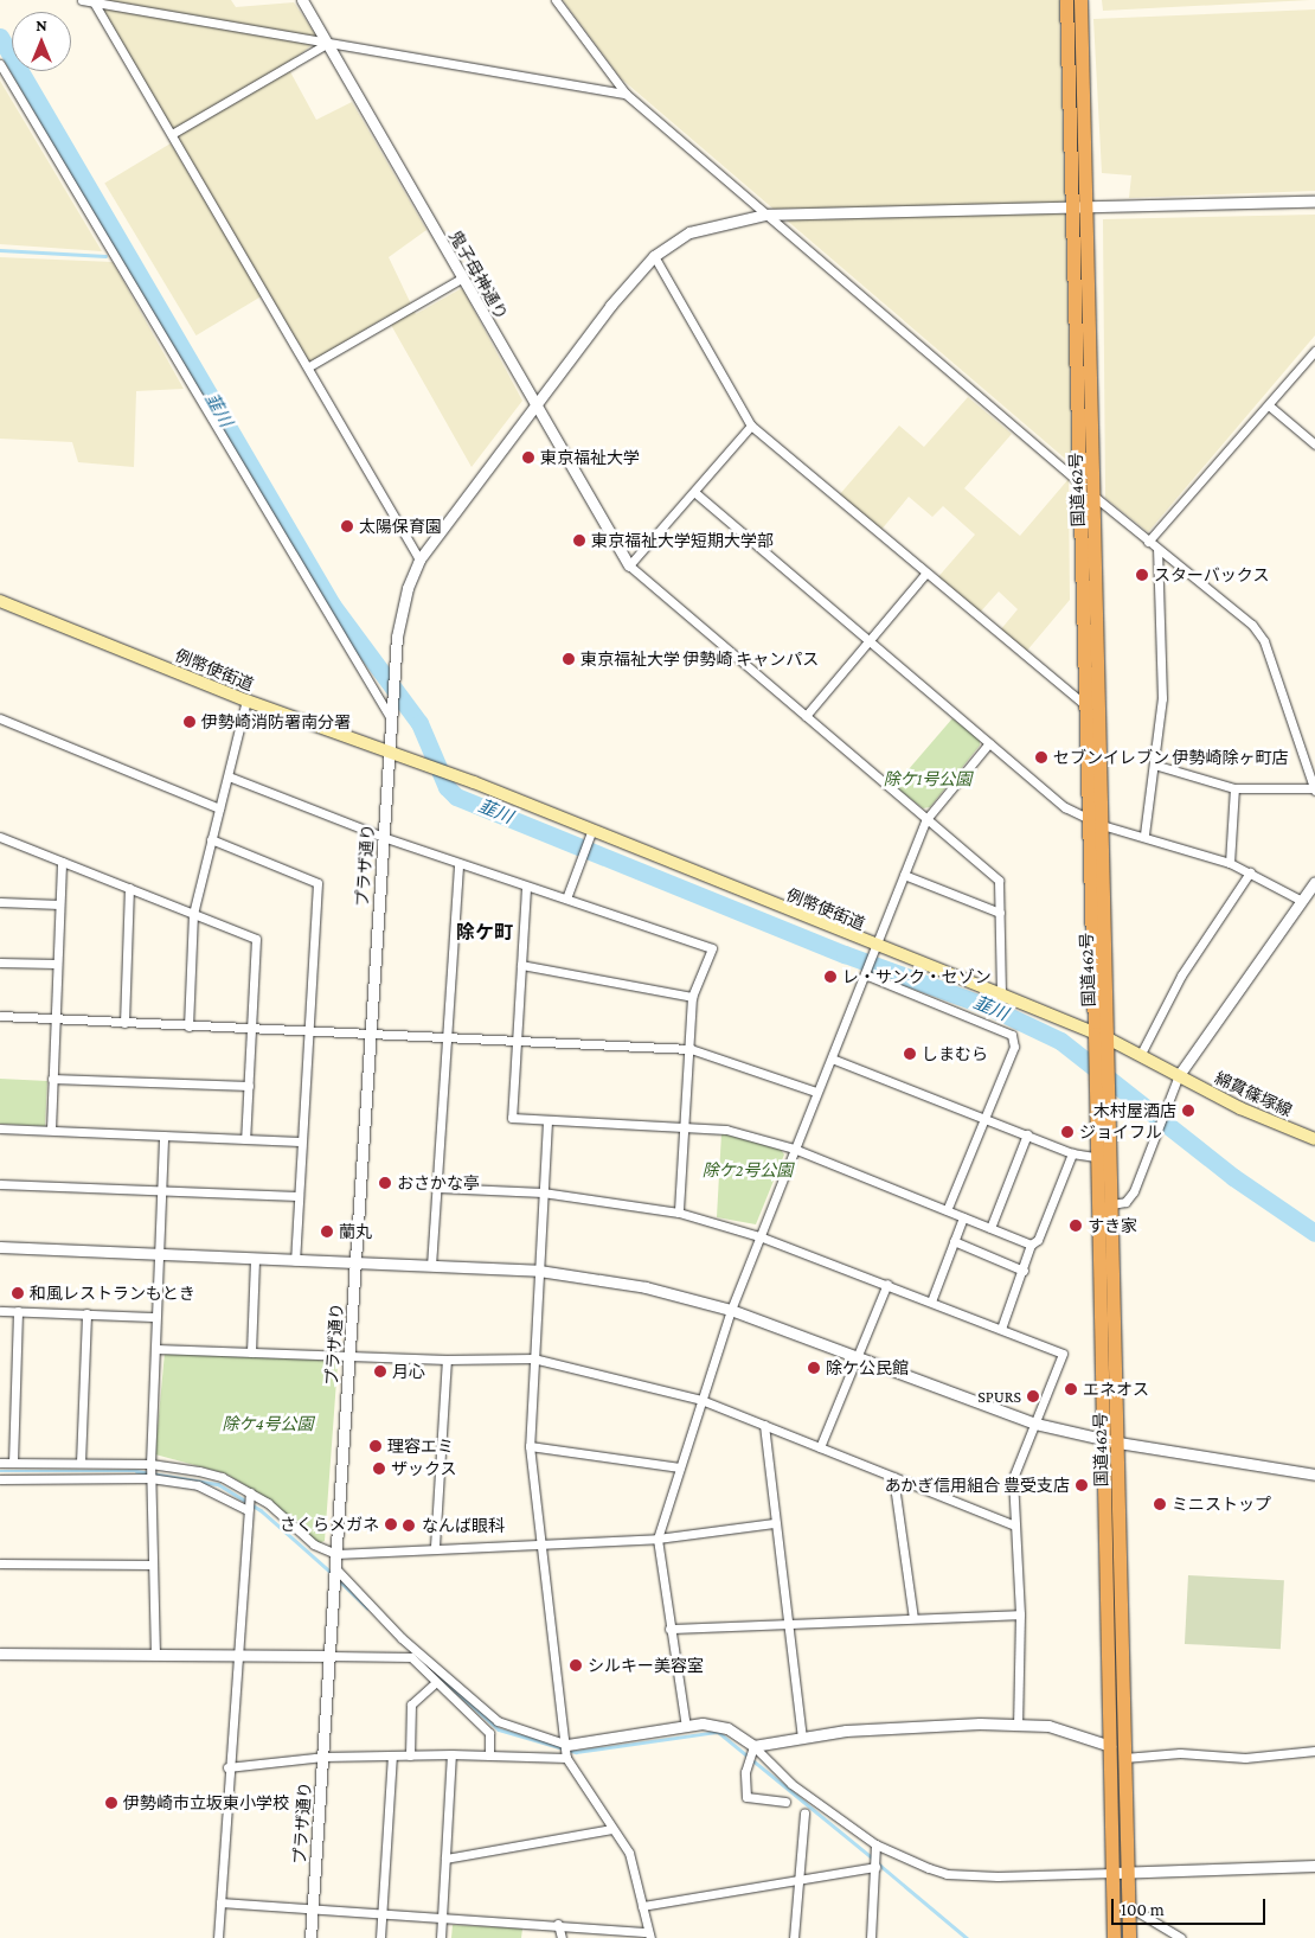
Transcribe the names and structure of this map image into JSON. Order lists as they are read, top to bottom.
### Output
{
  "streets": {
    "highway": ["国道462号"],
    "main road": ["例幣使街道", "綿貫篠塚線"],
    "street": ["鬼子母神通り", "プラザ通り"]
  },
  "crossings": [
    ["鬼子母神通り", "プラザ通り"],
    ["国道462号", "例幣使街道"],
    ["国道462号", "プラザ通り"],
    ["例幣使街道", "プラザ通り"],
    ["例幣使街道", "綿貫篠塚線"]
  ],
  "districts": ["除ケ町"],
  "water": ["韮川"],
  "parks": ["除ケ1号公園", "除ケ2号公園", "除ケ4号公園"],
  "places": [
    "東京福祉大学",
    "太陽保育園",
    "東京福祉大学短期大学部",
    "スターバックス",
    "東京福祉大学 伊勢崎 キャンパス",
    "伊勢崎消防署南分署",
    "セブンイレブン 伊勢崎除ヶ町店",
    "レ・サンク・セゾン",
    "しまむら",
    "木村屋酒店",
    "ジョイフル",
    "おさかな亭",
    "すき家",
    "蘭丸",
    "和風レストランもとき",
    "除ケ公民館",
    "月心",
    "エネオス",
    "SPURS",
    "理容エミ",
    "ザックス",
    "あかぎ信用組合 豊受支店",
    "ミニストップ",
    "さくらメガネ",
    "なんば眼科",
    "シルキー美容室",
    "伊勢崎市立坂東小学校"
  ],
  "scale_bar": "100 m",
  "north": "top"
}
